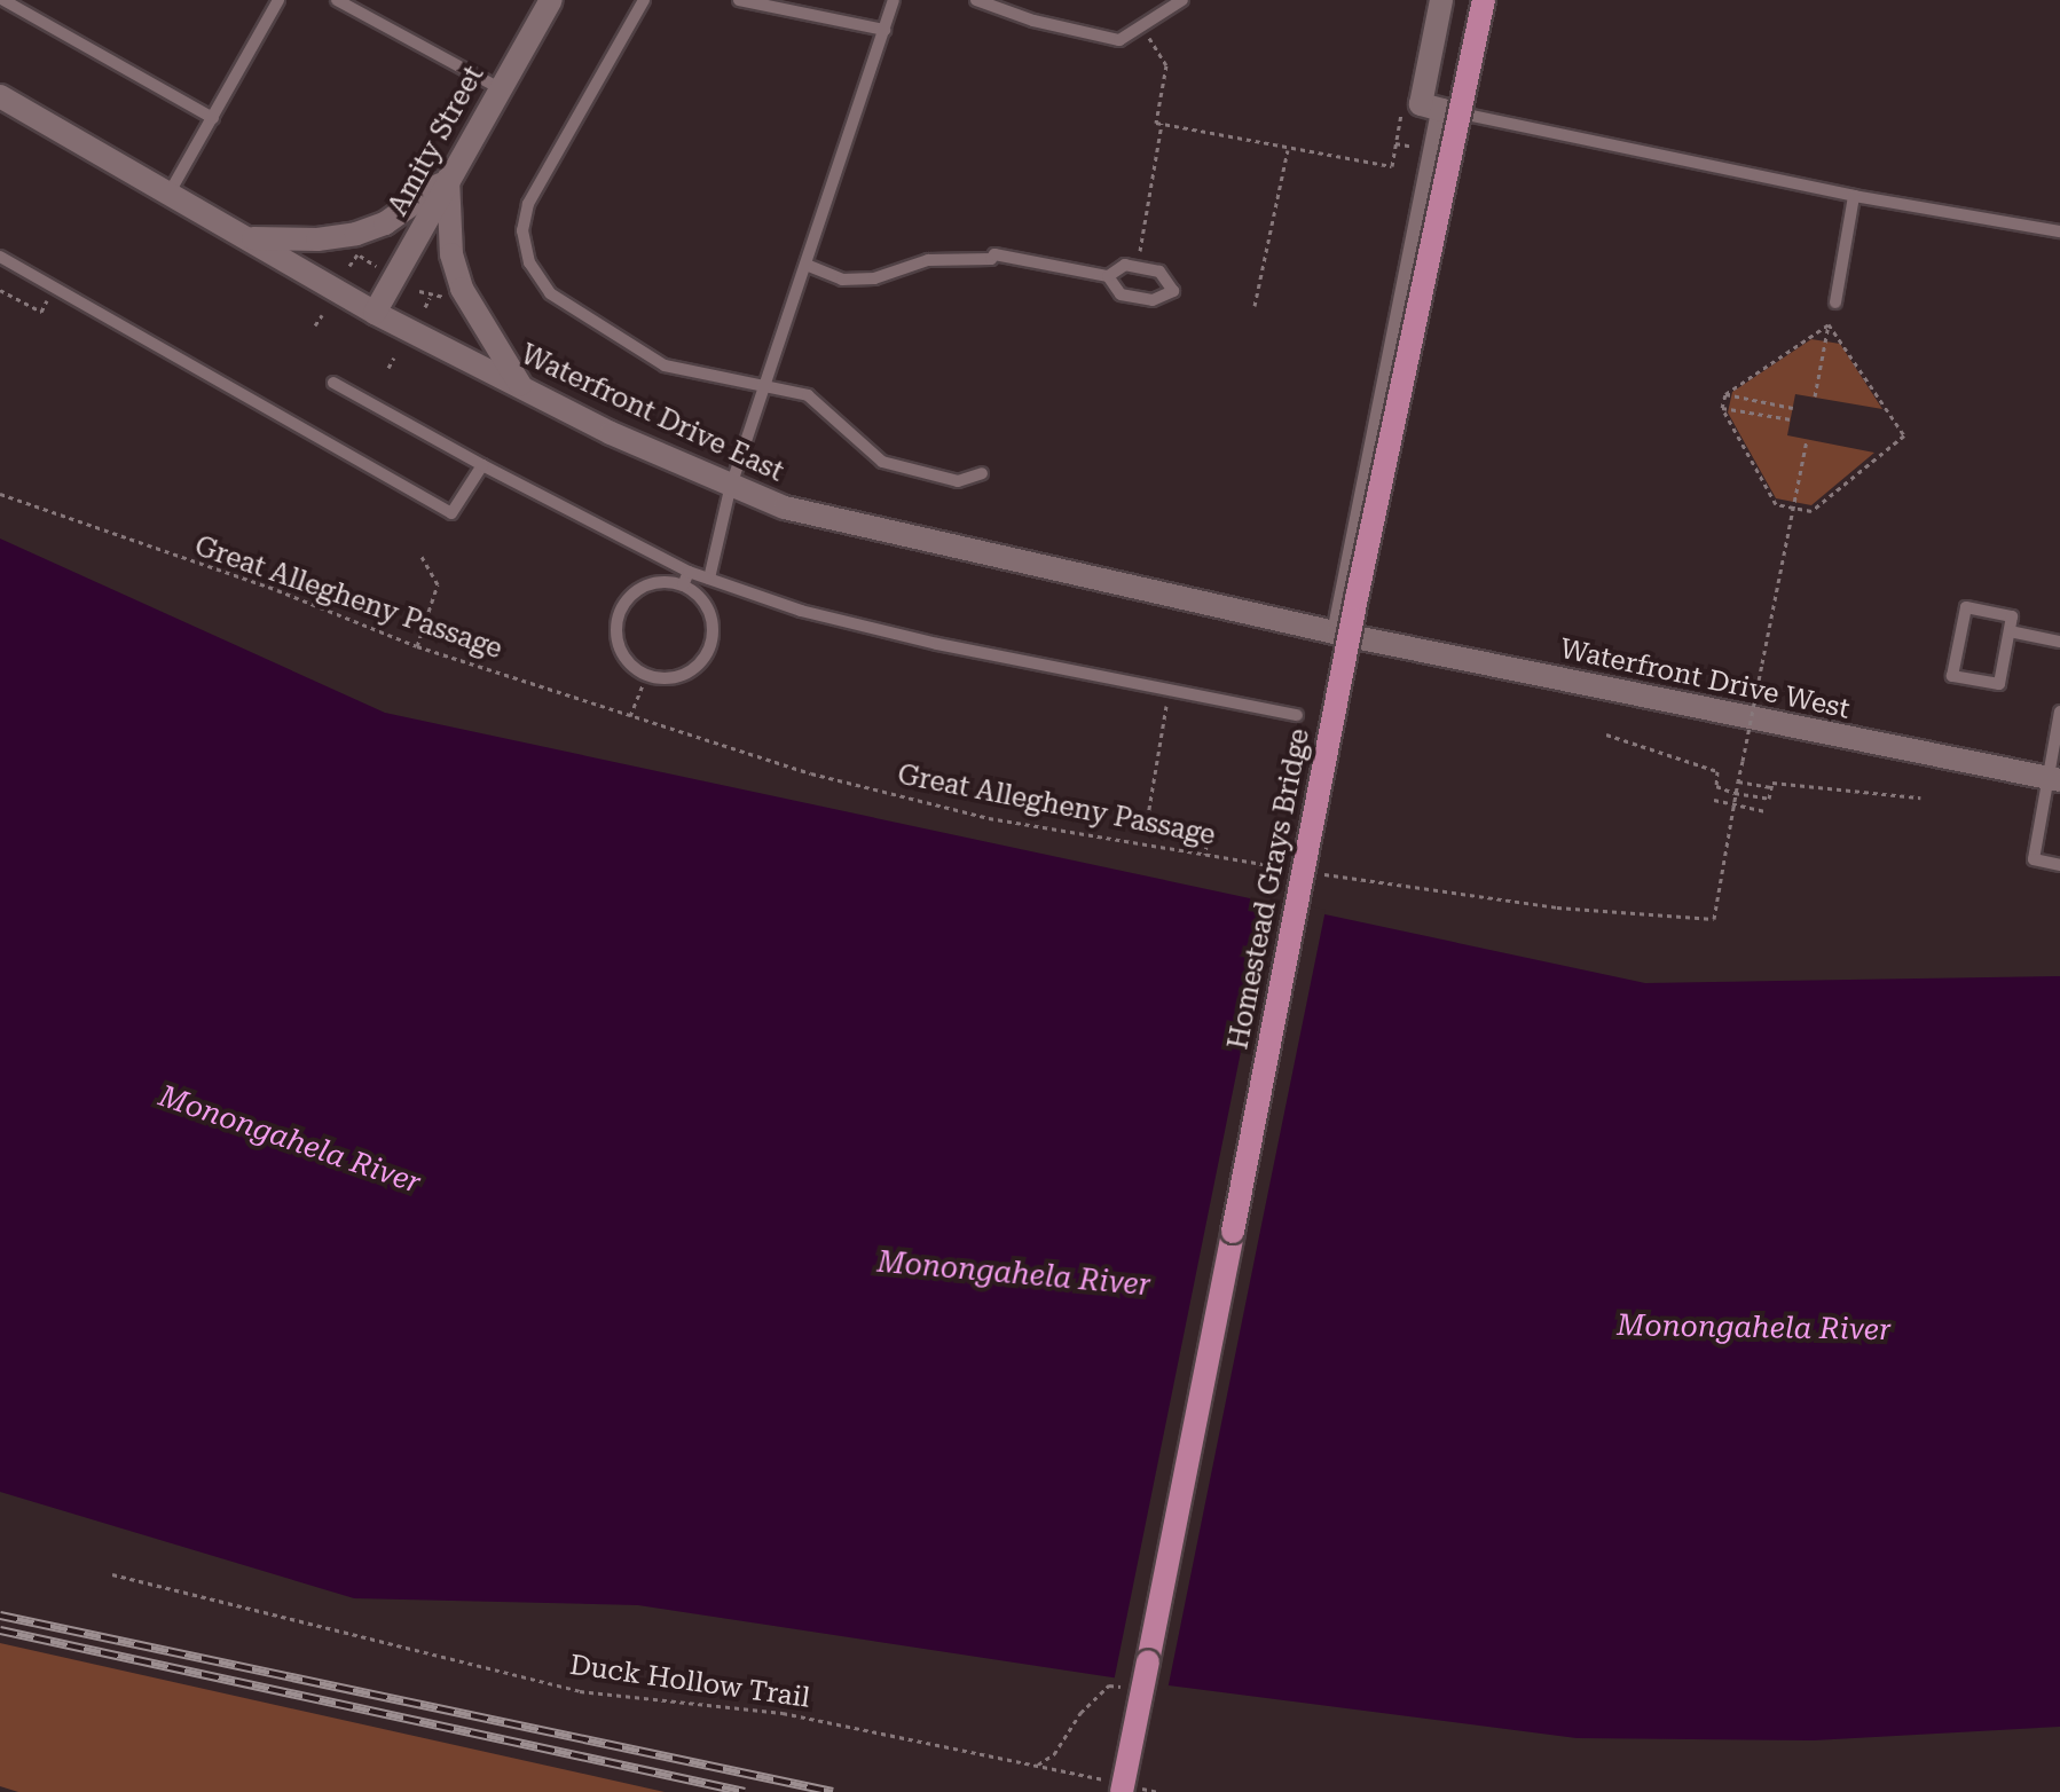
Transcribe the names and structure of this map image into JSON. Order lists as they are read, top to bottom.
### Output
{
  "streets": {
    "main road": ["Homestead Grays Bridge"],
    "street": ["Amity Street", "Waterfront Drive East", "Waterfront Drive West"],
    "path": ["Great Allegheny Passage", "Duck Hollow Trail"]
  },
  "crossings": [
    ["Amity Street", "Waterfront Drive East"],
    ["Waterfront Drive East", "Waterfront Drive West"],
    ["Homestead Grays Bridge", "Duck Hollow Trail"]
  ],
  "water": ["Monongahela River"]
}
